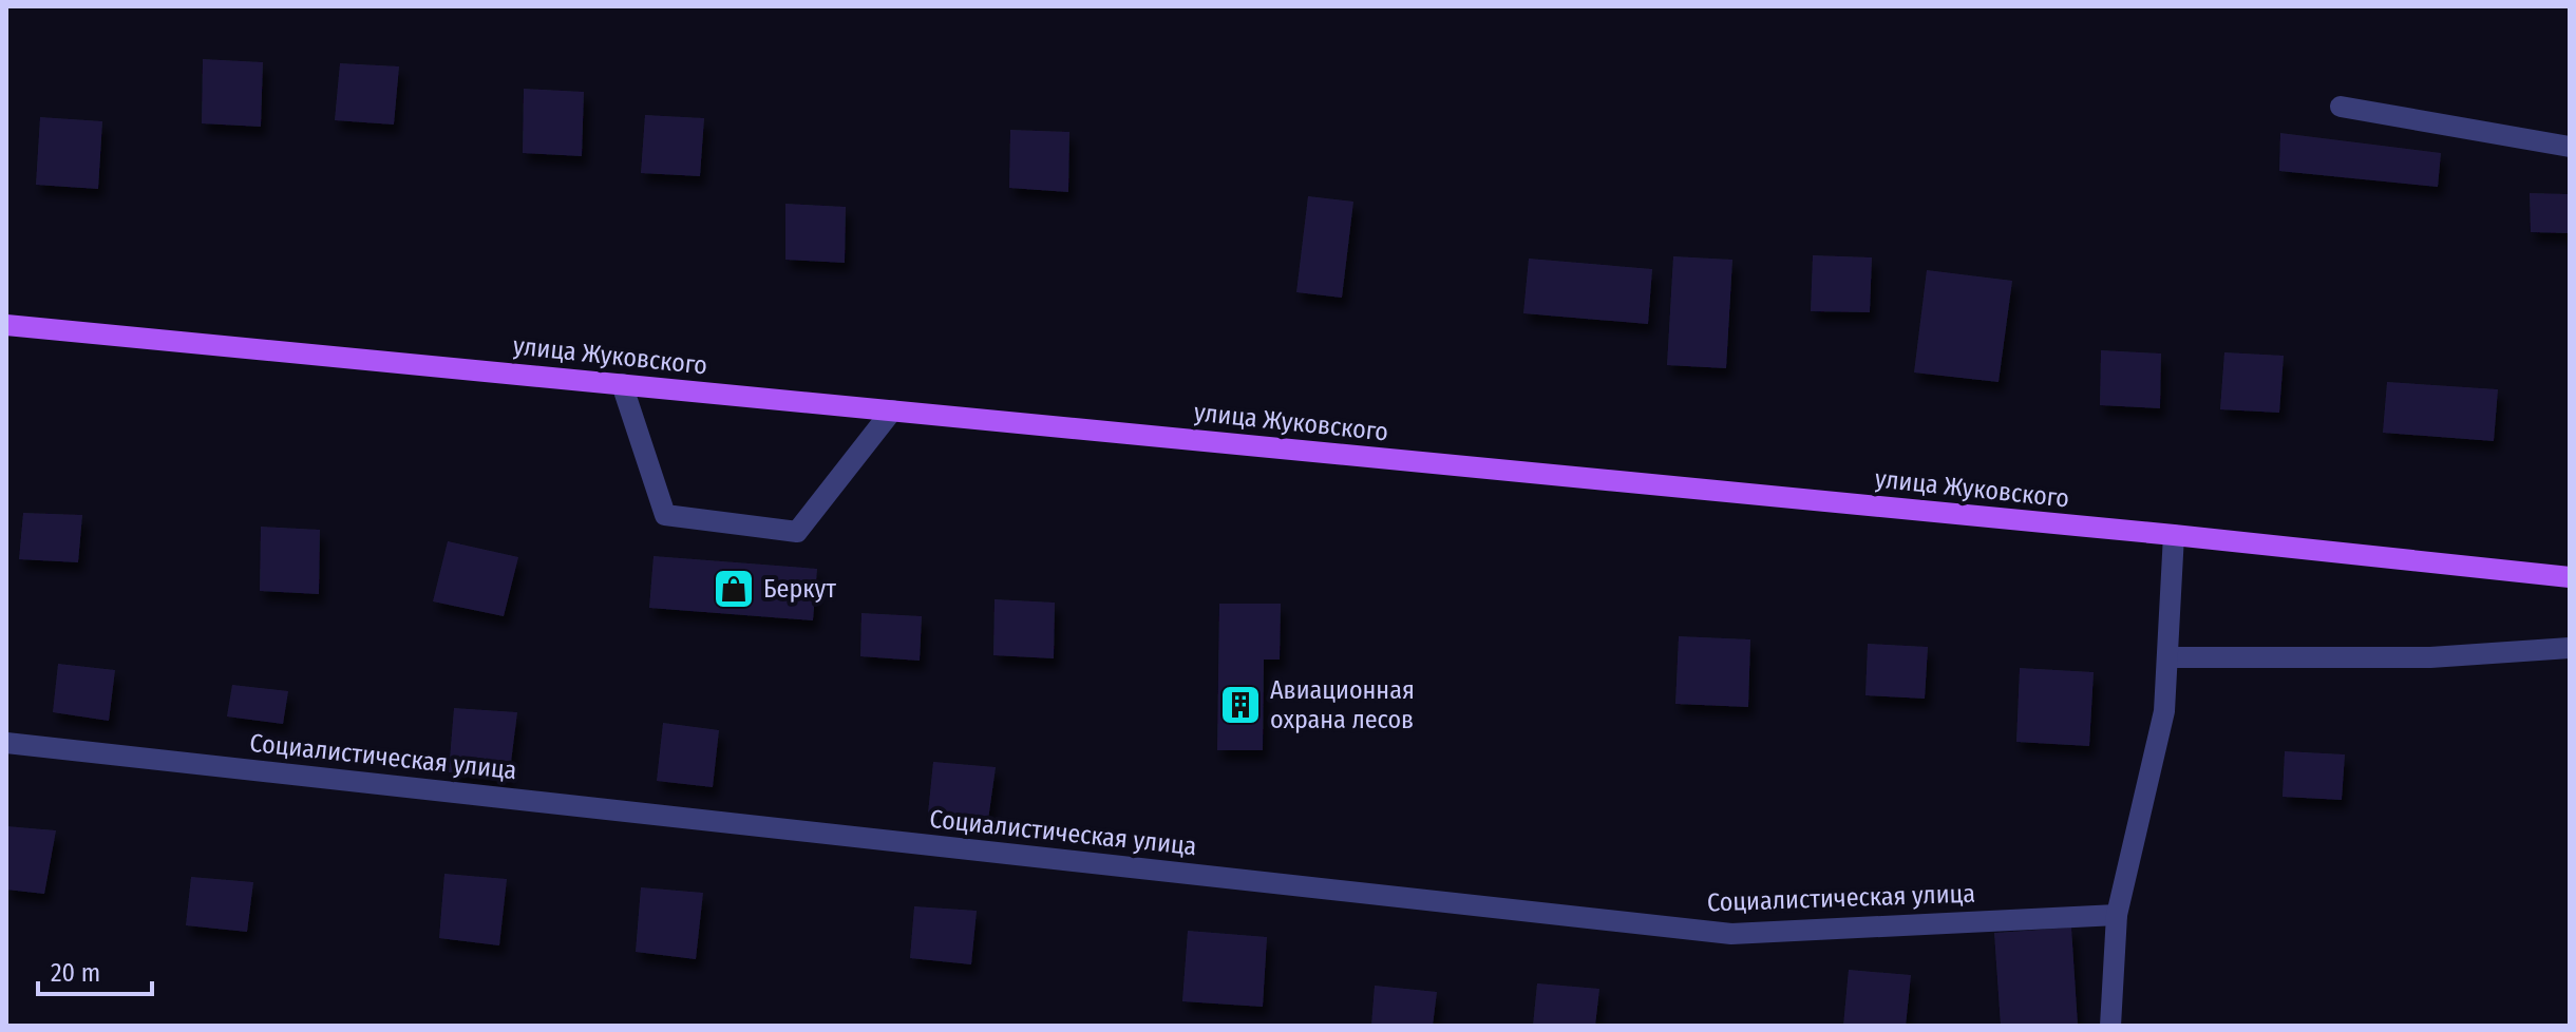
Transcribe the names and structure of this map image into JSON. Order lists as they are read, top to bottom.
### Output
{
  "streets": {
    "main road": ["улица Жуковского"],
    "street": ["Социалистическая улица"]
  },
  "places": {
    "shop": ["Беркут"],
    "building": ["Авиационная охрана лесов"]
  },
  "scale_bar": "20 m"
}
